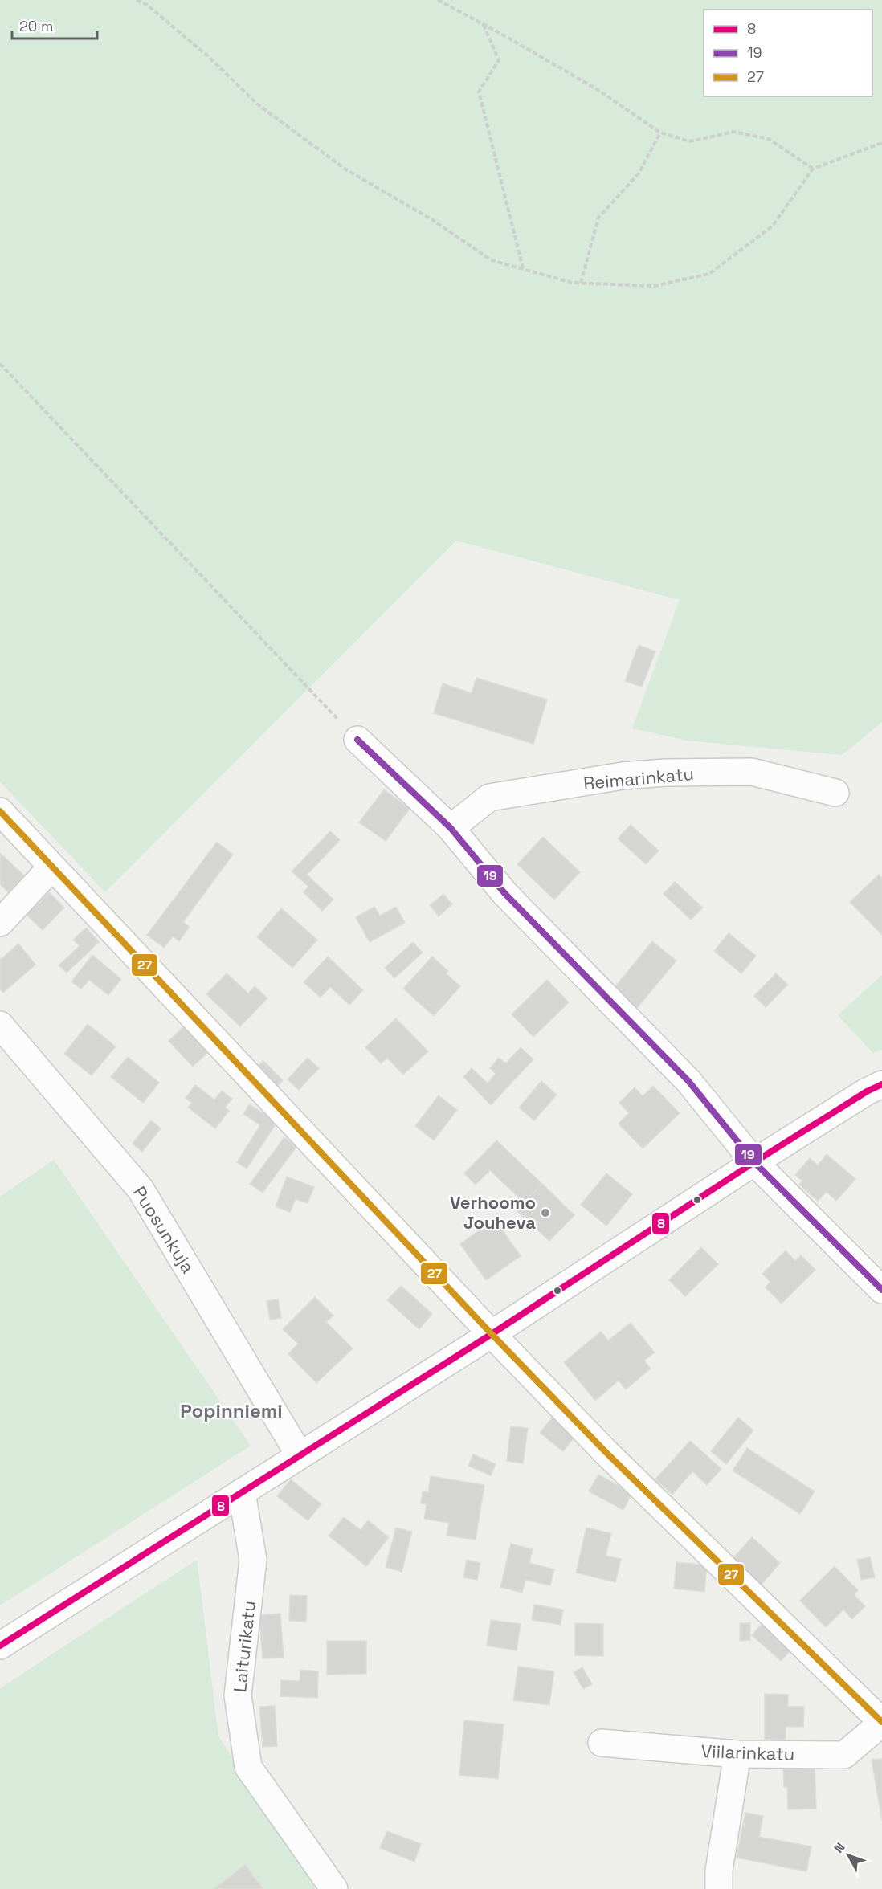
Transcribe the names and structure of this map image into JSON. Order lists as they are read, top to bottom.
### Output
{
  "streets": {
    "street": [
      "Reimarinkatu",
      "Puosunkuja",
      "Laiturikatu",
      "Viilarinkatu"
    ]
  },
  "districts": ["Popinniemi"],
  "places": ["Verhoomo Jouheva"],
  "lines": ["transit line 19", "transit line 27", "transit line 8"],
  "legend": ["8", "19", "27"],
  "scale_bar": "20 m",
  "north": "top left"
}
